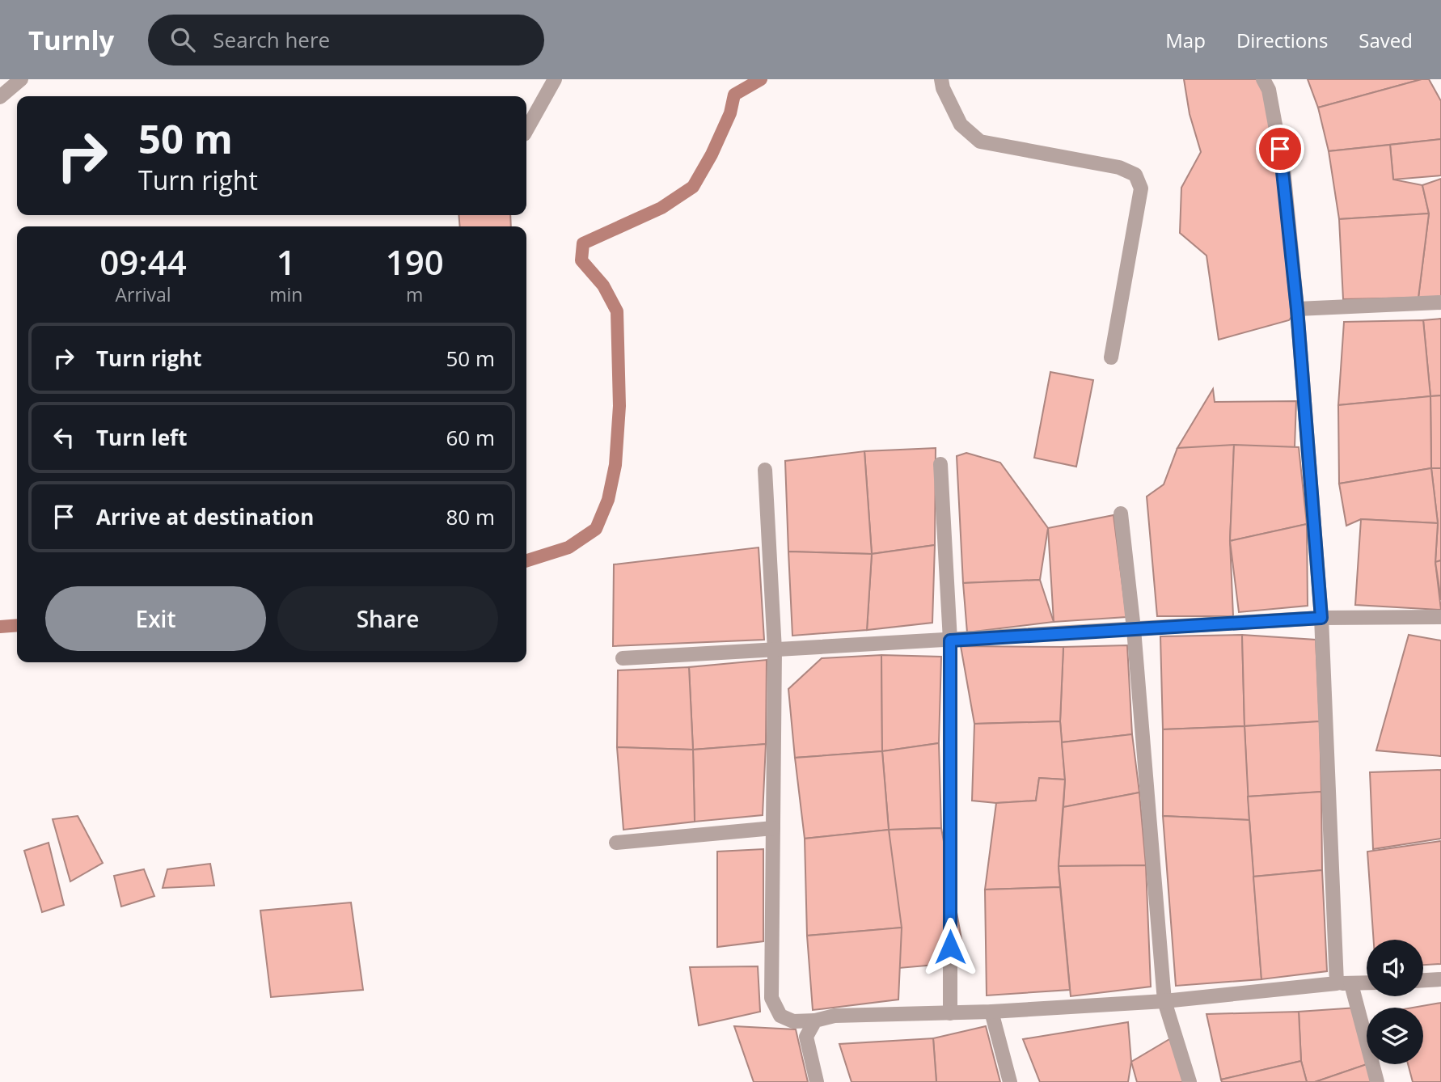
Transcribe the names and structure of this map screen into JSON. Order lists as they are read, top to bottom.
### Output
{
  "page": {
    "header": "Turnly",
    "search": "Search here",
    "nav": ["Map", "Directions", "Saved"],
    "turn": ["50 m", "Turn right"],
    "eta": [
      "09:44",
      "Arrival",
      "1",
      "min",
      "190",
      "m"
    ],
    "list": [
      {
        "name": "Turn right",
        "value": "50 m"
      },
      {
        "name": "Turn left",
        "value": "60 m"
      },
      {
        "name": "Arrive at destination",
        "value": "80 m"
      }
    ],
    "buttons": ["Exit", "Share"]
  }
}
